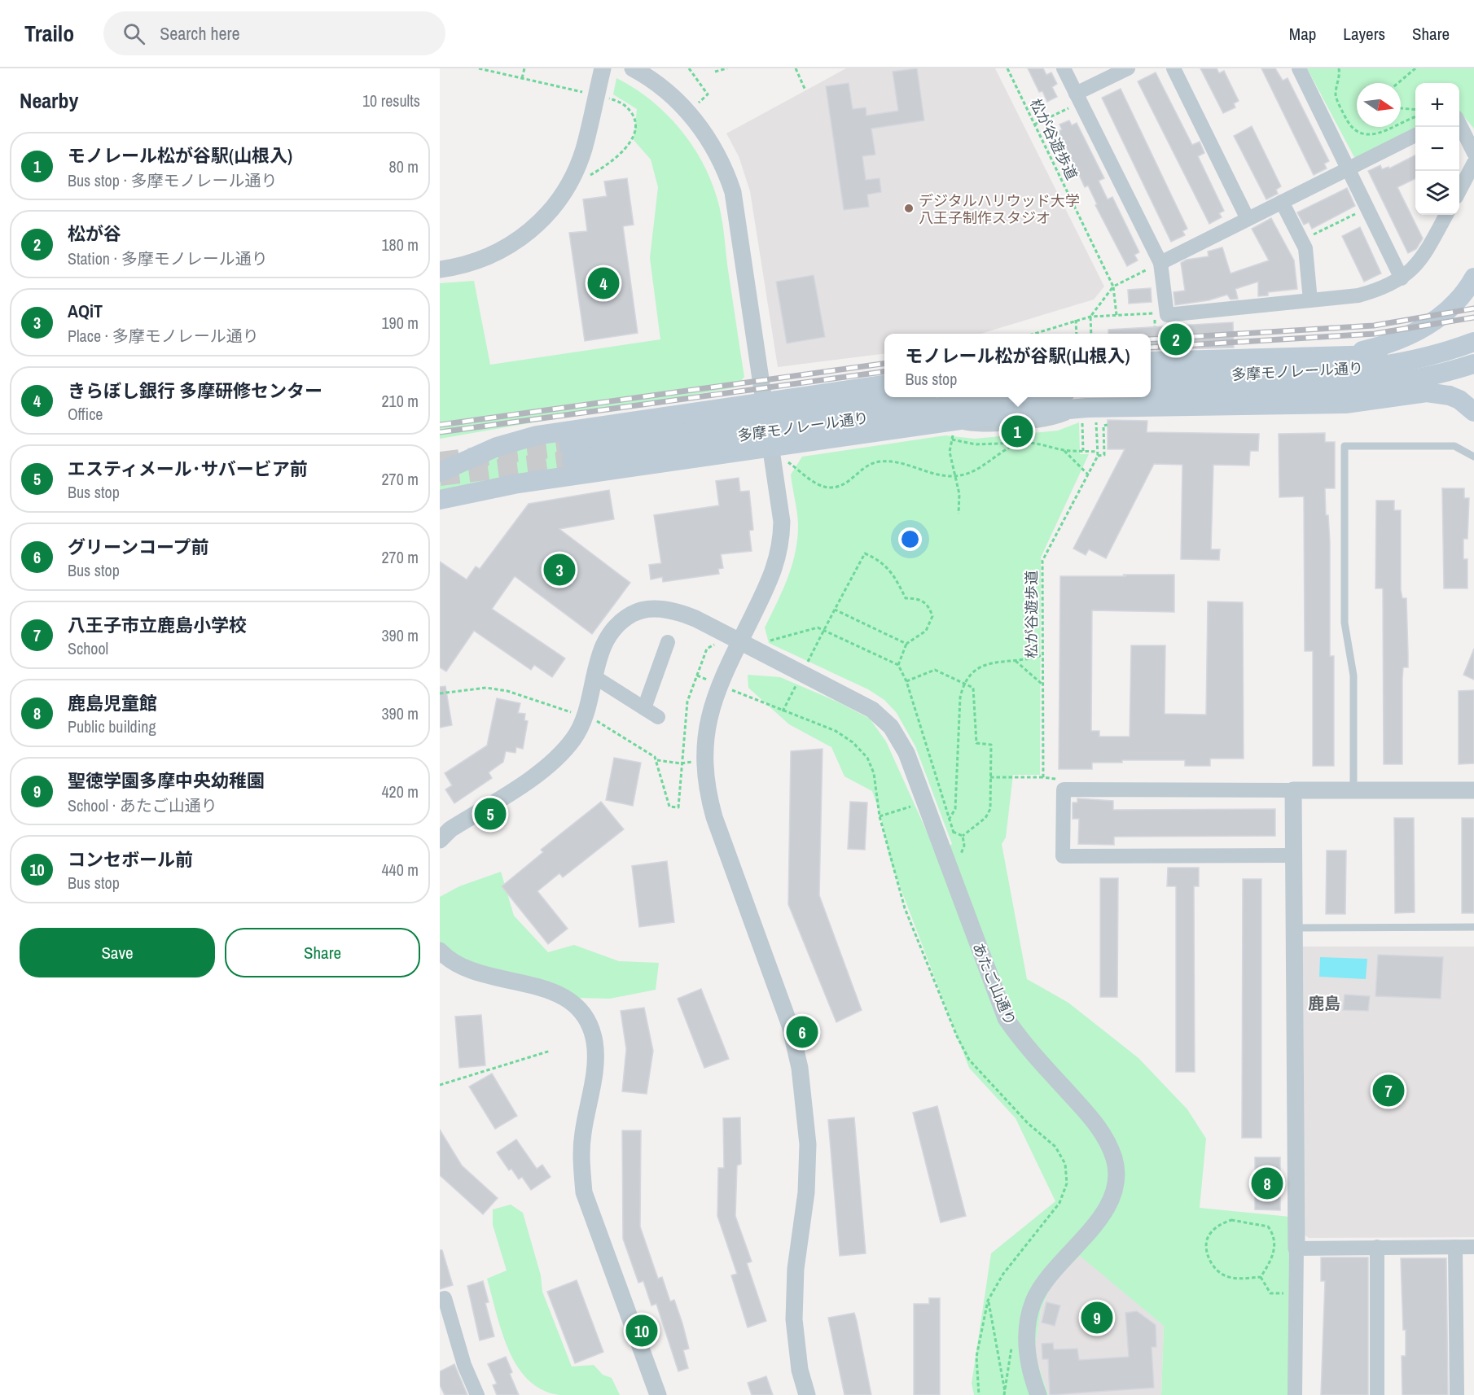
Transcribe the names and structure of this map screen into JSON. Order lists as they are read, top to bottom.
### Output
{
  "streets": {
    "main road": ["多摩モノレール通り"],
    "street": ["あたご山通り"],
    "path": ["松が谷遊歩道"]
  },
  "districts": ["鹿島"],
  "places": ["デジタルハリウッド大学 八王子制作スタジオ"],
  "north": "right",
  "page": {
    "header": "Trailo",
    "search": "Search here",
    "nav": ["Map", "Layers", "Share"],
    "heading": ["Nearby", "10 results"],
    "map_buttons": ["+", "−"],
    "list": [
      {
        "mark": "1",
        "name": "モノレール松が谷駅(山根入)",
        "note": "Bus stop · 多摩モノレール通り",
        "value": "80 m"
      },
      {
        "mark": "2",
        "name": "松が谷",
        "note": "Station · 多摩モノレール通り",
        "value": "180 m"
      },
      {
        "mark": "3",
        "name": "AQiT",
        "note": "Place · 多摩モノレール通り",
        "value": "190 m"
      },
      {
        "mark": "4",
        "name": "きらぼし銀行 多摩研修センター",
        "note": "Office",
        "value": "210 m"
      },
      {
        "mark": "5",
        "name": "エスティメール･サバービア前",
        "note": "Bus stop",
        "value": "270 m"
      },
      {
        "mark": "6",
        "name": "グリーンコープ前",
        "note": "Bus stop",
        "value": "270 m"
      },
      {
        "mark": "7",
        "name": "八王子市立鹿島小学校",
        "note": "School",
        "value": "390 m"
      },
      {
        "mark": "8",
        "name": "鹿島児童館",
        "note": "Public building",
        "value": "390 m"
      },
      {
        "mark": "9",
        "name": "聖徳学園多摩中央幼稚園",
        "note": "School · あたご山通り",
        "value": "420 m"
      },
      {
        "mark": "10",
        "name": "コンセボール前",
        "note": "Bus stop",
        "value": "440 m"
      }
    ],
    "pins": [
      "4",
      "2",
      "1",
      "3",
      "5",
      "6",
      "7",
      "8",
      "9",
      "10"
    ],
    "popup": ["モノレール松が谷駅(山根入)", "Bus stop"],
    "buttons": ["Save", "Share"]
  }
}
